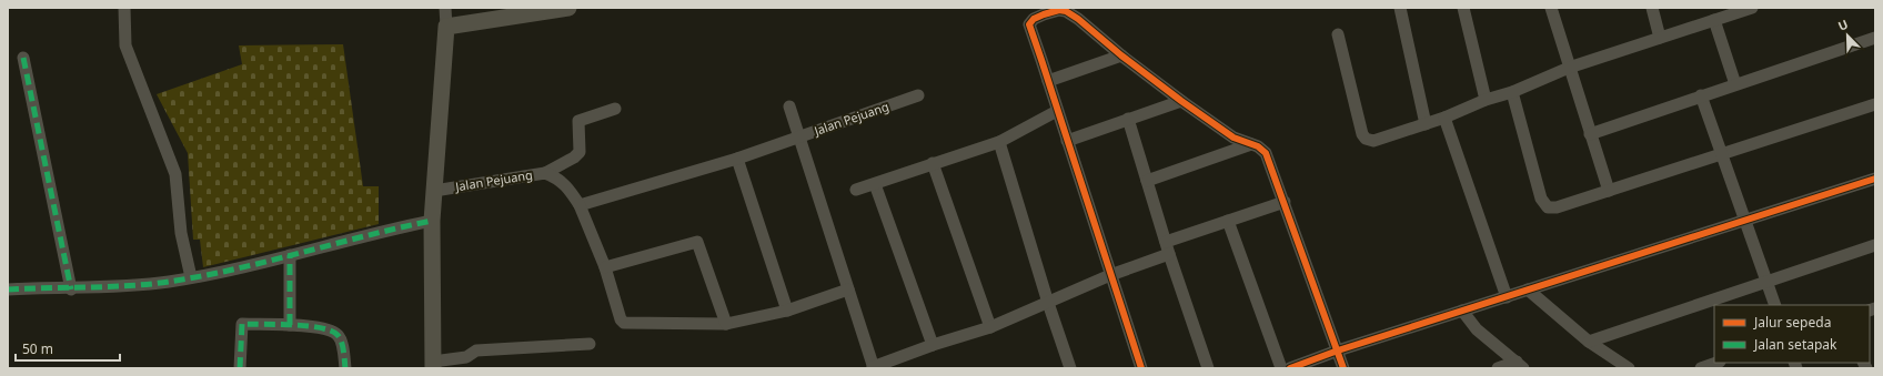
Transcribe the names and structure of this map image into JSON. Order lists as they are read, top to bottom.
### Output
{
  "streets": {
    "street": ["Jalan Pejuang"]
  },
  "legend": ["Jalur sepeda", "Jalan setapak"],
  "scale_bar": "50 m",
  "north": "top left"
}
